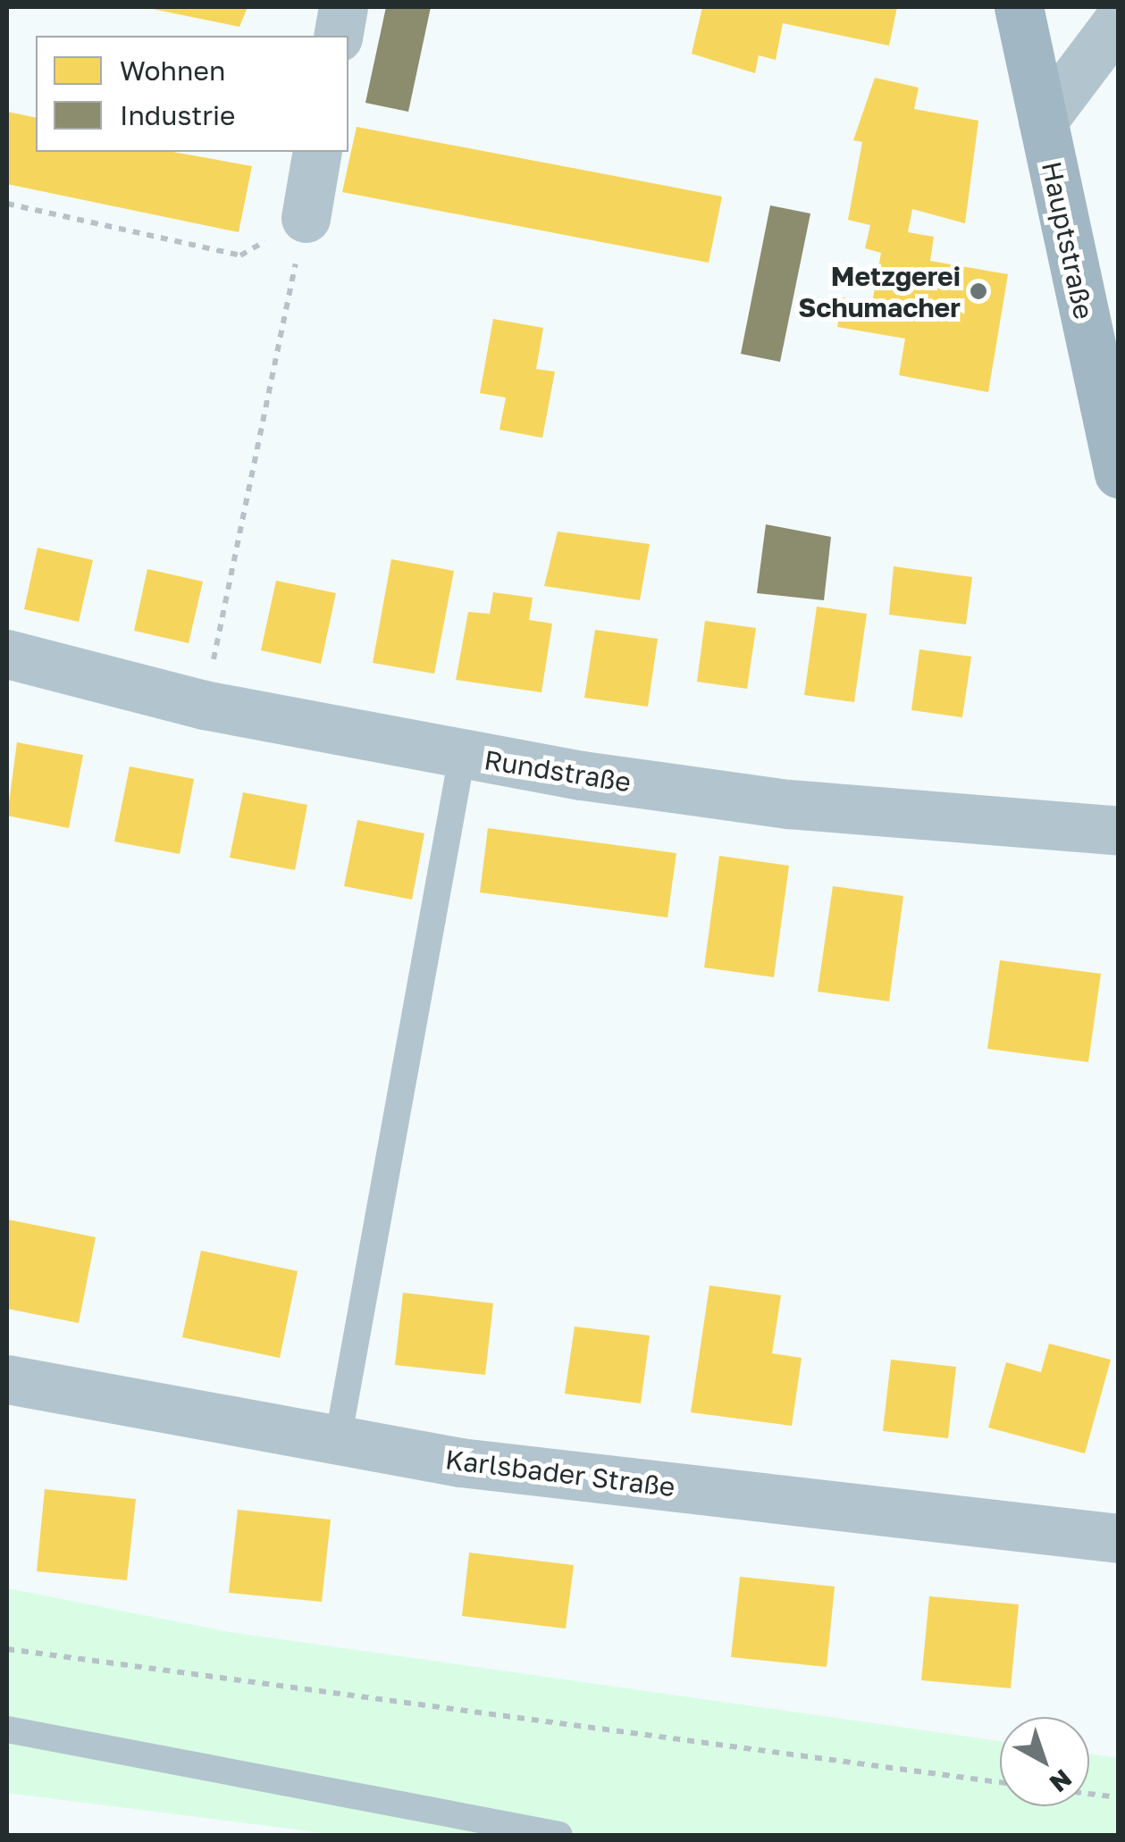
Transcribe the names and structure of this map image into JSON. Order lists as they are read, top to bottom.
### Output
{
  "streets": {
    "main road": ["Hauptstraße"],
    "street": ["Rundstraße", "Karlsbader Straße"]
  },
  "places": ["Metzgerei Schumacher"],
  "legend": ["Wohnen", "Industrie"],
  "north": "bottom right"
}
